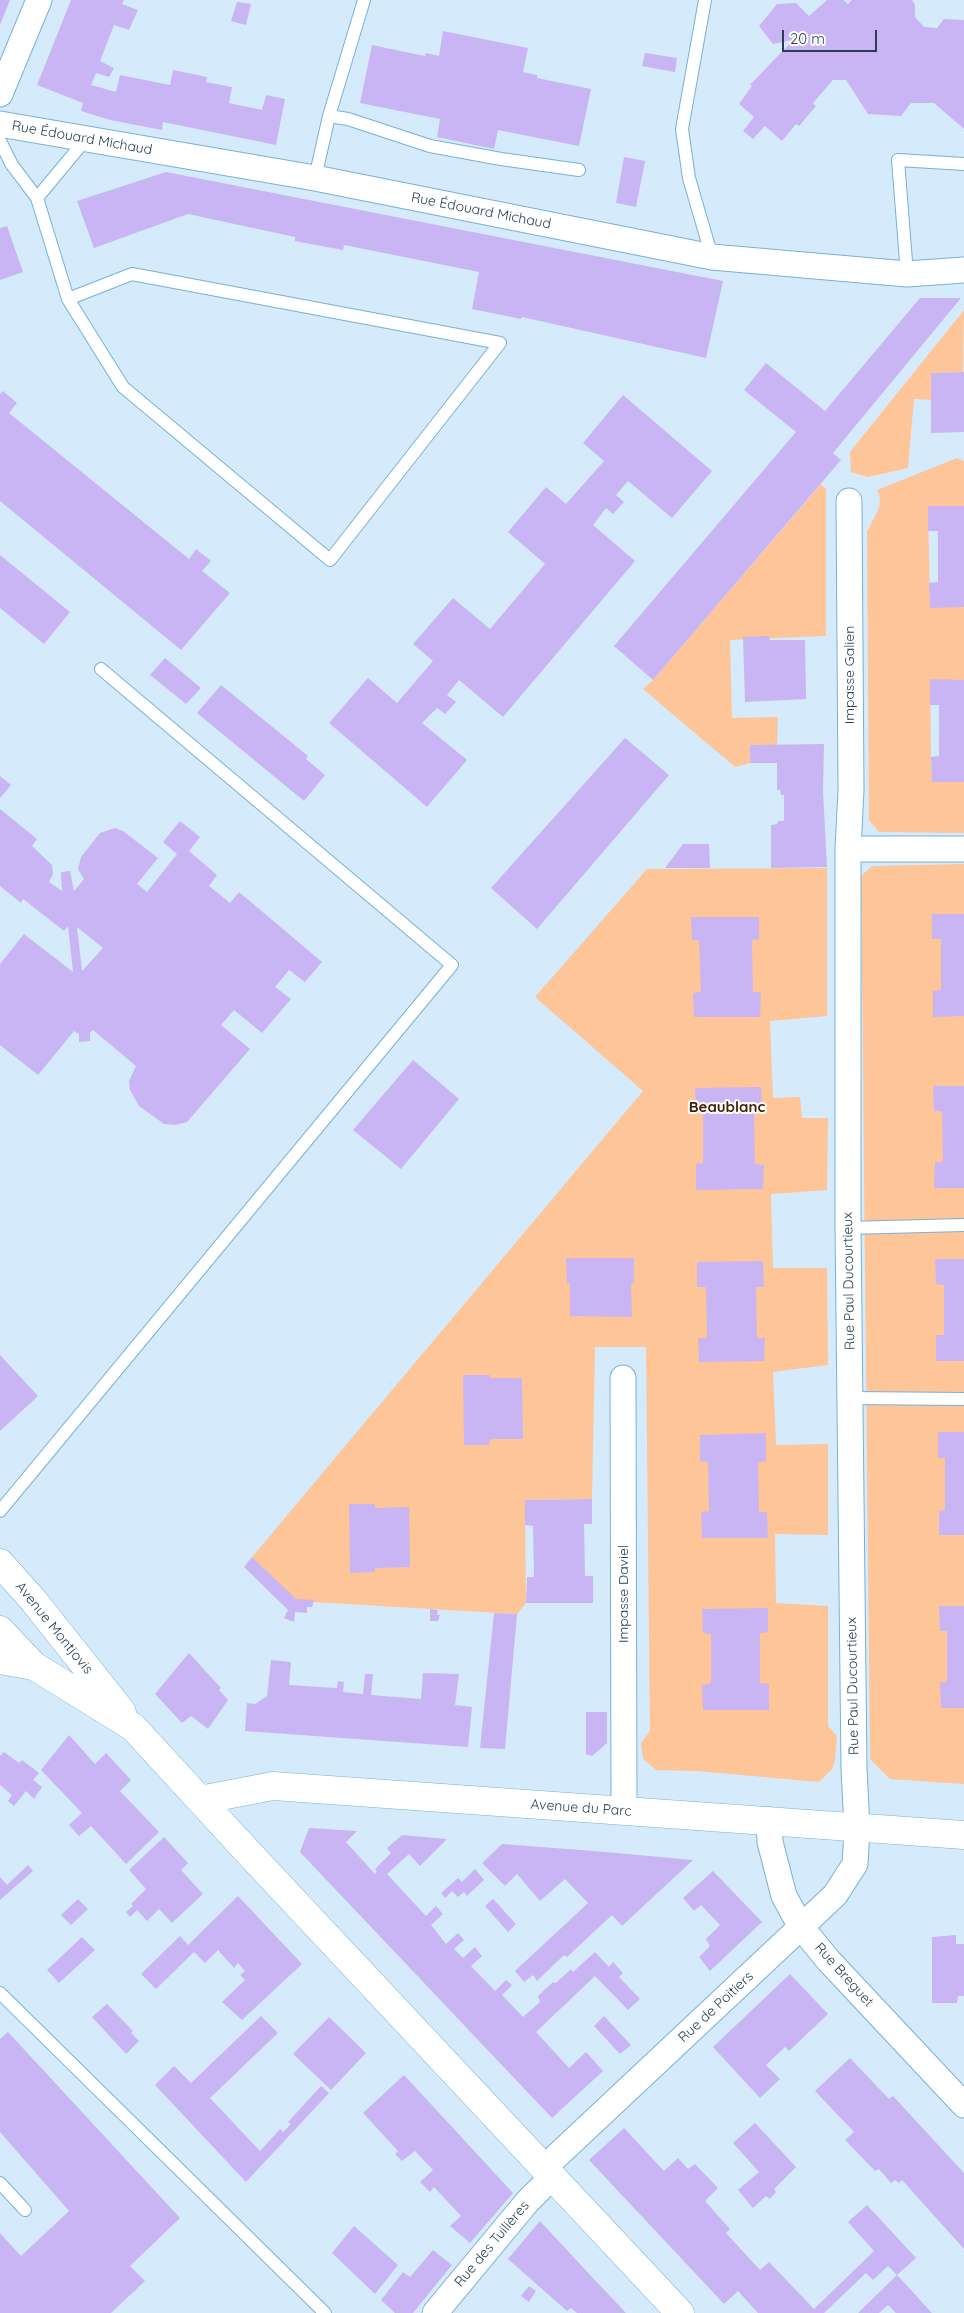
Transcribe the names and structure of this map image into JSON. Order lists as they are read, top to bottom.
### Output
{
  "streets": {
    "main road": ["Avenue Montjovis", "Avenue du Parc"],
    "street": [
      "Rue Édouard Michaud",
      "Impasse Galien",
      "Rue Paul Ducourtieux",
      "Impasse Daviel",
      "Rue Breguet",
      "Rue de Poitiers",
      "Rue des Tuilières"
    ]
  },
  "crossings": [
    ["Impasse Galien", "Rue Paul Ducourtieux"],
    ["Rue Paul Ducourtieux", "Avenue du Parc"],
    ["Rue Paul Ducourtieux", "Rue de Poitiers"],
    ["Impasse Daviel", "Avenue du Parc"],
    ["Avenue du Parc", "Rue Breguet"],
    ["Avenue du Parc", "Rue de Poitiers"],
    ["Rue Breguet", "Rue de Poitiers"],
    ["Rue de Poitiers", "Rue des Tuilières"]
  ],
  "districts": ["Beaublanc"],
  "scale_bar": "20 m"
}
